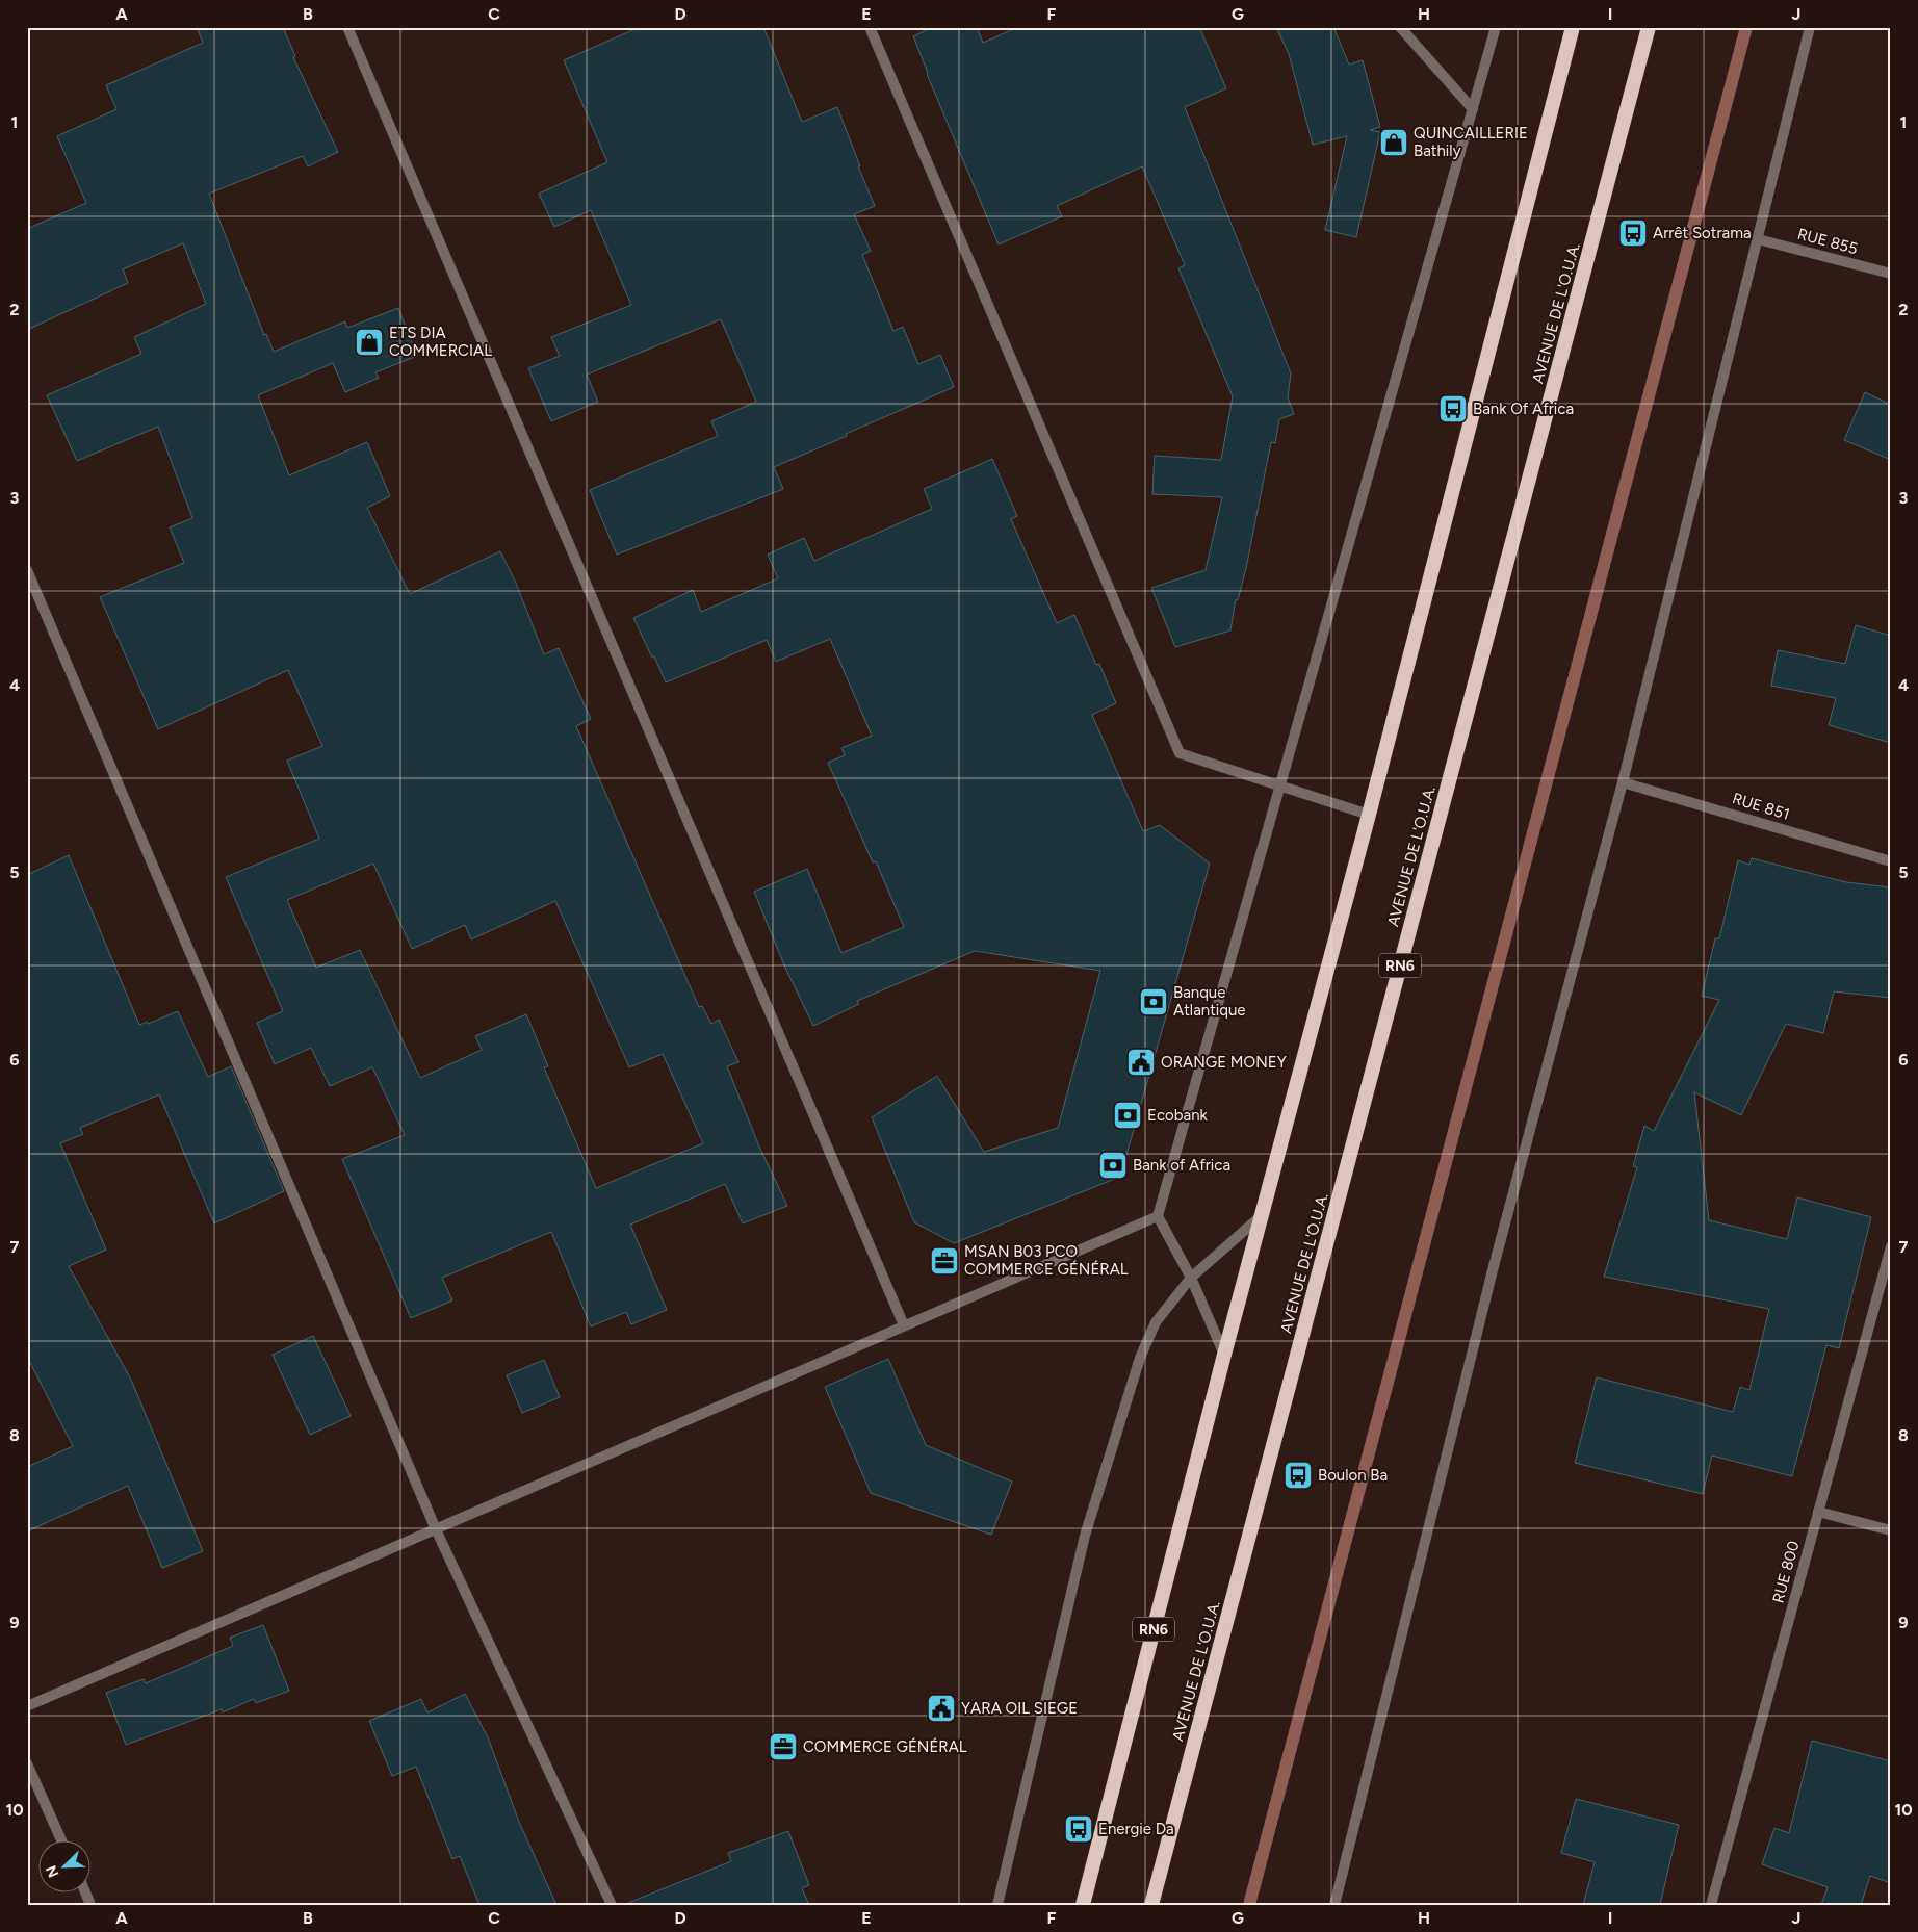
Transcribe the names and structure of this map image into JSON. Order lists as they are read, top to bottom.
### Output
{
  "streets": {
    "highway": ["AVENUE DE L'O.U.A.", "RN6"],
    "street": ["RUE 855", "RUE 851", "RUE 800"]
  },
  "places": {
    "shop": ["QUINCAILLERIE Bathily", "ETS DIA COMMERCIAL"],
    "bus stop": [
      "Arrêt Sotrama",
      "Bank Of Africa",
      "Boulon Ba",
      "Energie Da"
    ],
    "bank": ["Banque Atlantique", "Ecobank", "Bank of Africa"],
    "public building": ["ORANGE MONEY", "YARA OIL SIEGE"],
    "office": ["MSAN B03 PCO COMMERCE GÉNÉRAL", "COMMERCE GÉNÉRAL"]
  },
  "north": "bottom left",
  "grid": {
    "columns": [
      "A",
      "B",
      "C",
      "D",
      "E",
      "F",
      "G",
      "H",
      "I",
      "J"
    ],
    "rows": [
      "1",
      "2",
      "3",
      "4",
      "5",
      "6",
      "7",
      "8",
      "9",
      "10"
    ]
  }
}
